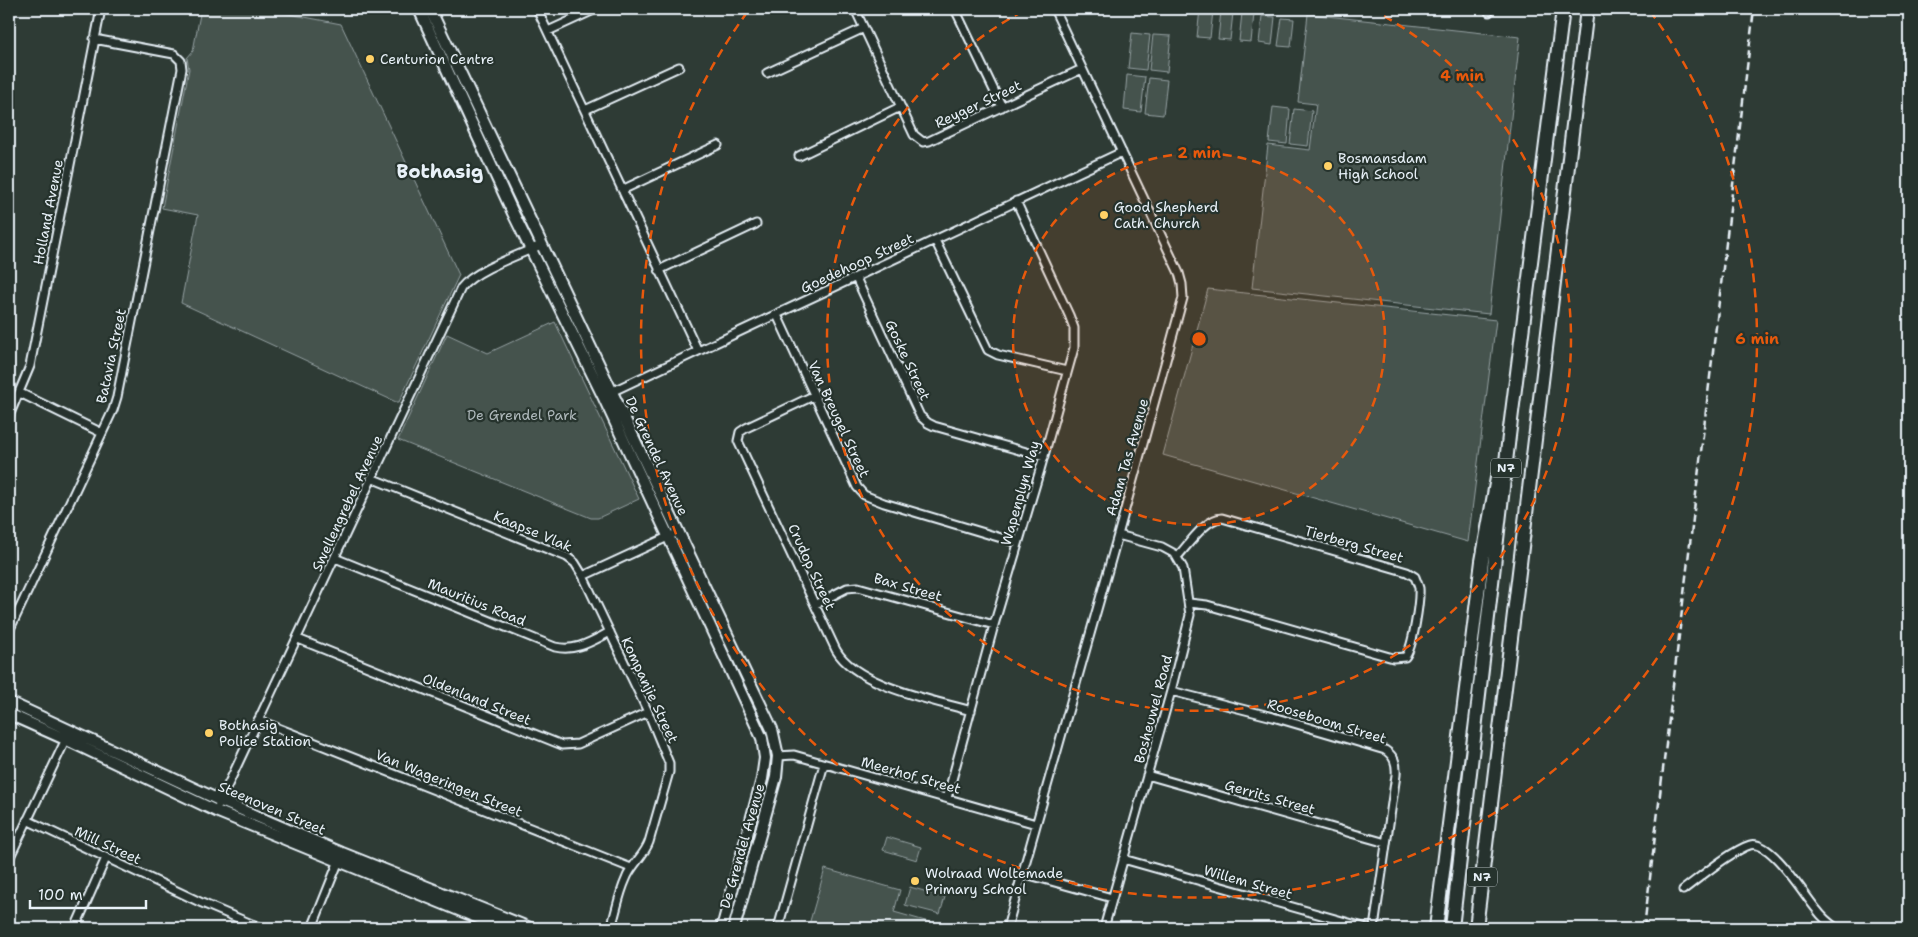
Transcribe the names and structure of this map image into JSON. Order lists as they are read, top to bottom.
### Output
{
  "streets": {
    "highway": ["N7"],
    "street": [
      "Reyger Street",
      "Holland Avenue",
      "Goedehoop Street",
      "Batavia Street",
      "Goske Street",
      "Van Breugel Street",
      "De Grendel Avenue",
      "Adam Tas Avenue",
      "Wapenplyn Way",
      "Swellengrebel Avenue",
      "Kaapse Vlak",
      "Tierberg Street",
      "Crudop Street",
      "Bax Street",
      "Mauritius Road",
      "Kompanjie Street",
      "Oldenland Street",
      "Bosheuwel Road",
      "Rooseboom Street",
      "Meerhof Street",
      "Van Wageringen Street",
      "Gerrits Street",
      "Steenoven Street",
      "Mill Street",
      "Willem Street"
    ]
  },
  "crossings": [
    ["Reyger Street", "Adam Tas Avenue"],
    ["Holland Avenue", "Batavia Street"],
    ["Goedehoop Street", "Goske Street"],
    ["Goedehoop Street", "Van Breugel Street"],
    ["Goedehoop Street", "De Grendel Avenue"],
    ["Goedehoop Street", "Adam Tas Avenue"],
    ["Goedehoop Street", "Wapenplyn Way"],
    ["Goske Street", "Wapenplyn Way"],
    ["Van Breugel Street", "Wapenplyn Way"],
    ["Van Breugel Street", "Crudop Street"],
    ["De Grendel Avenue", "Swellengrebel Avenue"],
    ["De Grendel Avenue", "Meerhof Street"],
    ["Adam Tas Avenue", "Meerhof Street"],
    ["Wapenplyn Way", "Crudop Street"],
    ["Wapenplyn Way", "Bax Street"],
    ["Wapenplyn Way", "Meerhof Street"],
    ["Swellengrebel Avenue", "Kaapse Vlak"],
    ["Swellengrebel Avenue", "Mauritius Road"],
    ["Swellengrebel Avenue", "Oldenland Street"],
    ["Swellengrebel Avenue", "Van Wageringen Street"],
    ["Swellengrebel Avenue", "Steenoven Street"],
    ["Kaapse Vlak", "Kompanjie Street"],
    ["Tierberg Street", "Bosheuwel Road"],
    ["Crudop Street", "Bax Street"],
    ["Mauritius Road", "Kompanjie Street"],
    ["Kompanjie Street", "Oldenland Street"],
    ["Kompanjie Street", "Van Wageringen Street"],
    ["Bosheuwel Road", "Rooseboom Street"],
    ["Bosheuwel Road", "Gerrits Street"],
    ["Bosheuwel Road", "Willem Street"],
    ["Rooseboom Street", "Gerrits Street"]
  ],
  "districts": ["Bothasig"],
  "parks": ["De Grendel Park"],
  "places": [
    "Centurion Centre",
    "Bosmansdam High School",
    "Good Shepherd Cath. Church",
    "Bothasig Police Station",
    "Wolraad Woltemade Primary School"
  ],
  "scale_bar": "100 m",
  "rings": ["4 min", "2 min", "6 min"]
}
